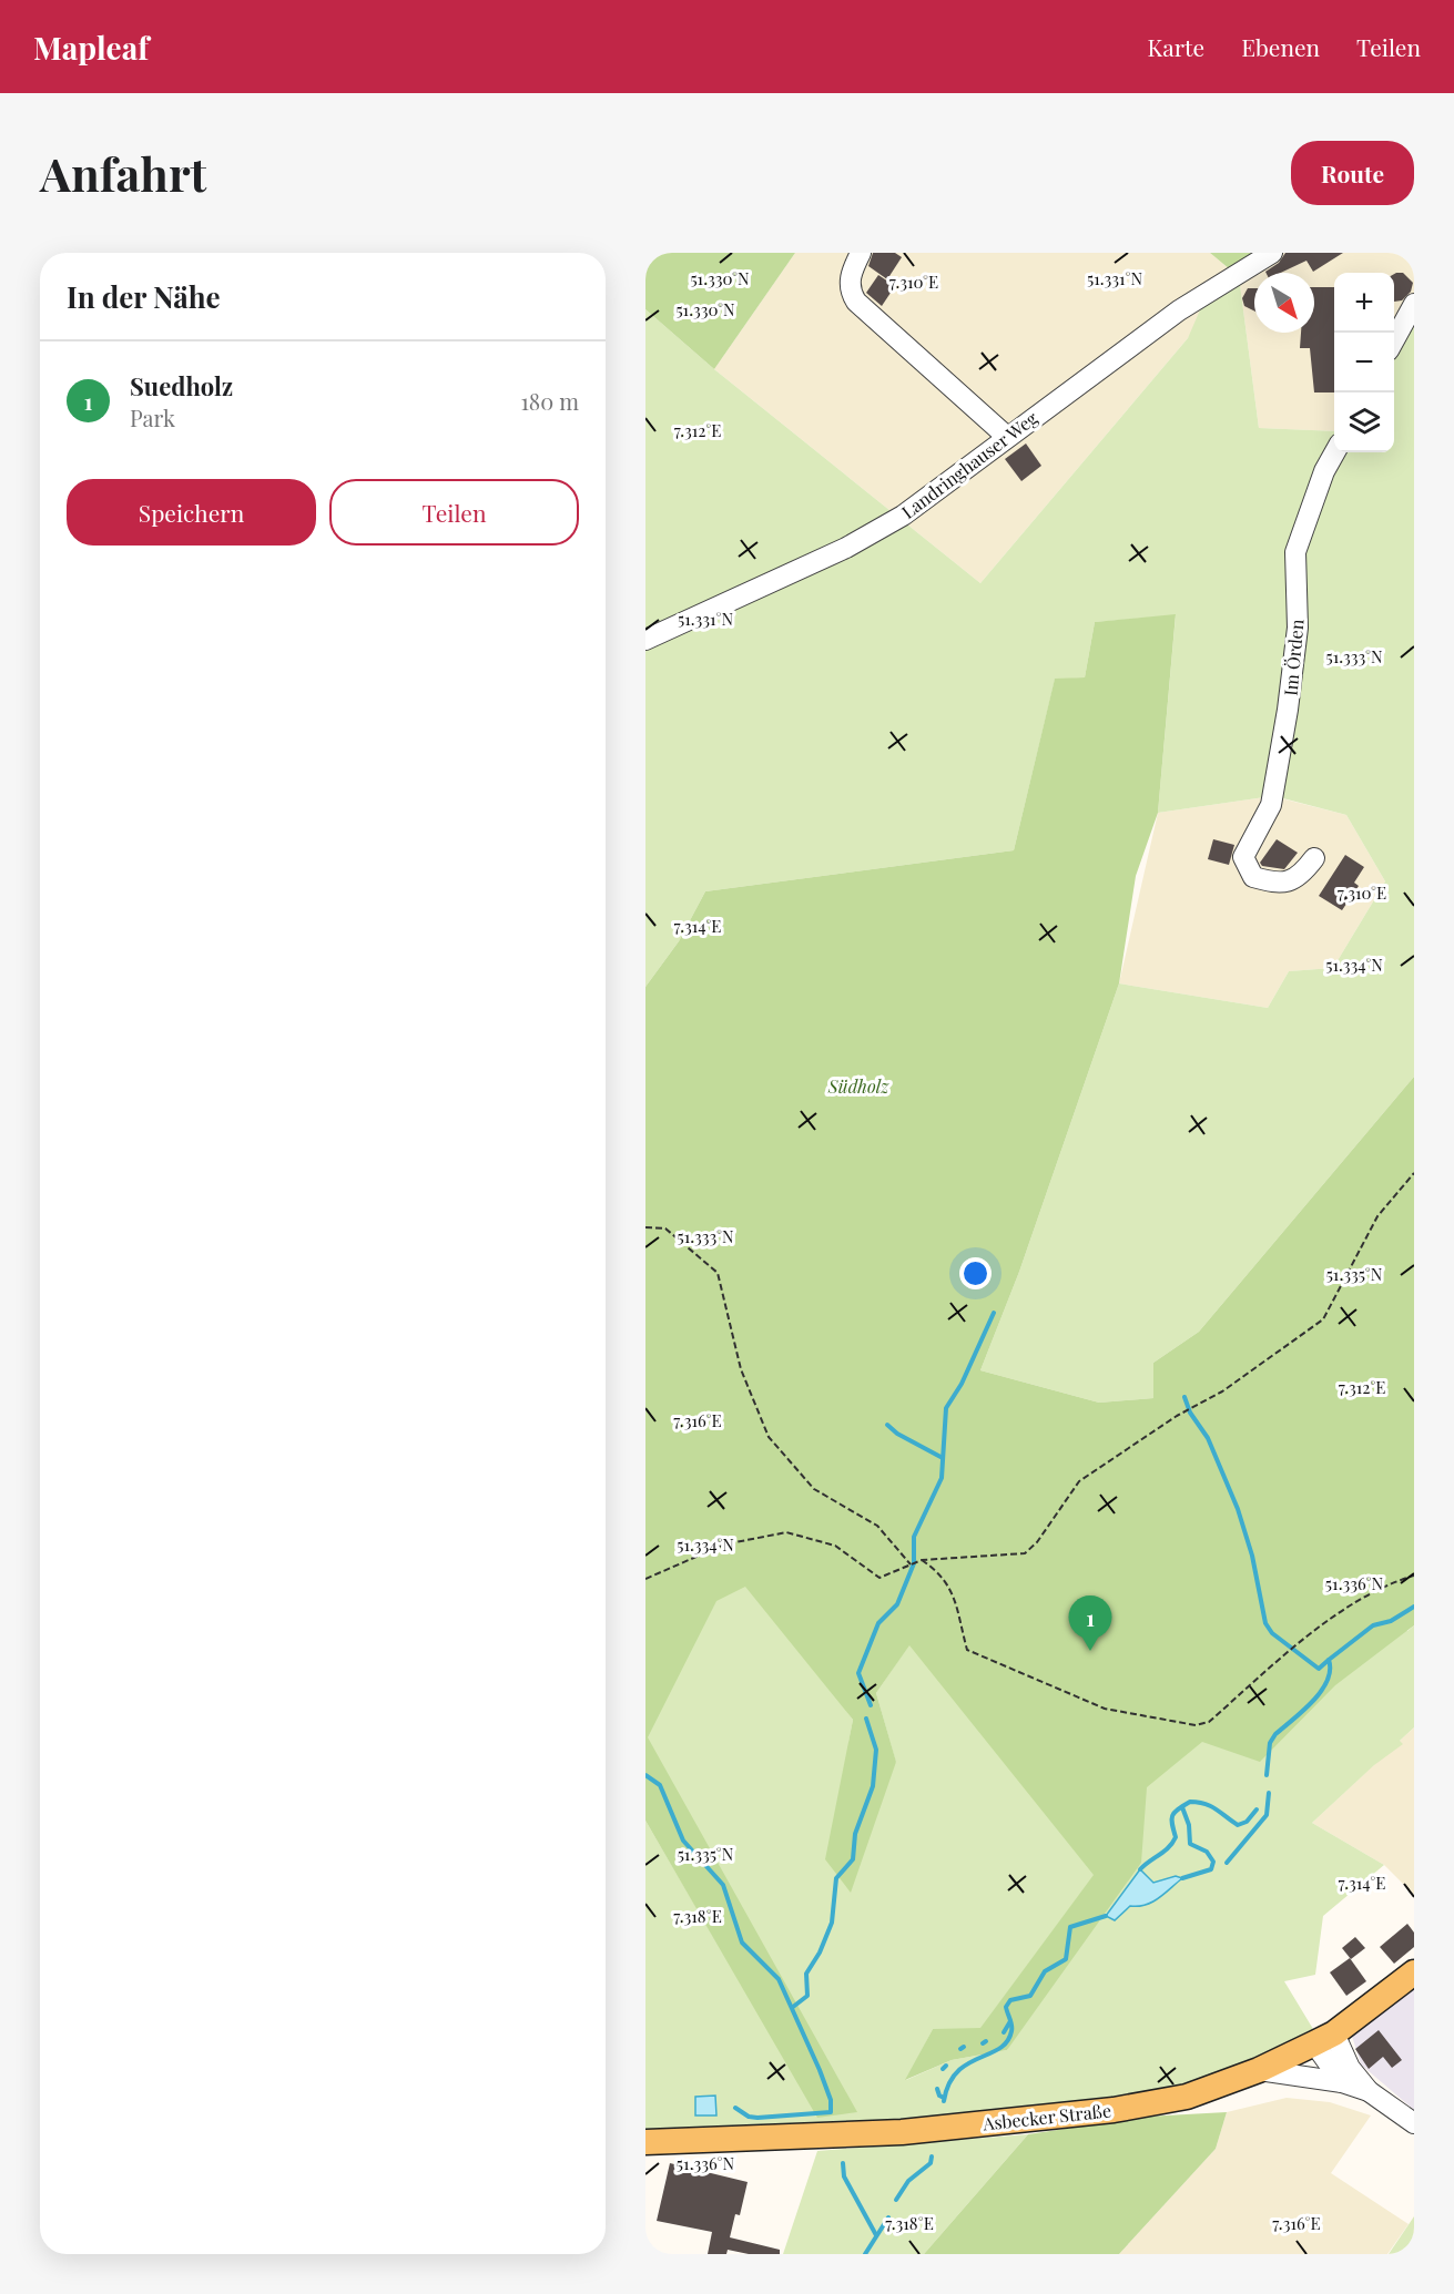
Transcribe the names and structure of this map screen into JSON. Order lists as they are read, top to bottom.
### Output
{
  "streets": {
    "main road": ["Asbecker Straße"],
    "street": ["Landringhauser Weg", "Im Örden"]
  },
  "parks": ["Südholz"],
  "north": "bottom right",
  "page": {
    "header": "Mapleaf",
    "nav": ["Karte", "Ebenen", "Teilen"],
    "buttons": [
      "Route",
      ["Speichern", "Teilen"]
    ],
    "title": "Anfahrt",
    "heading": "In der Nähe",
    "map_buttons": ["+", "−"],
    "list": [
      {
        "mark": "1",
        "name": "Suedholz",
        "note": "Park",
        "value": "180 m"
      }
    ],
    "pins": "1"
  },
  "coordinates": [
    "51.330°N",
    "51.331°N",
    "7.310°E",
    "7.312°E",
    "51.333°N",
    "7.314°E",
    "51.334°N",
    "51.335°N",
    "7.316°E",
    "51.336°N",
    "7.318°E"
  ]
}
